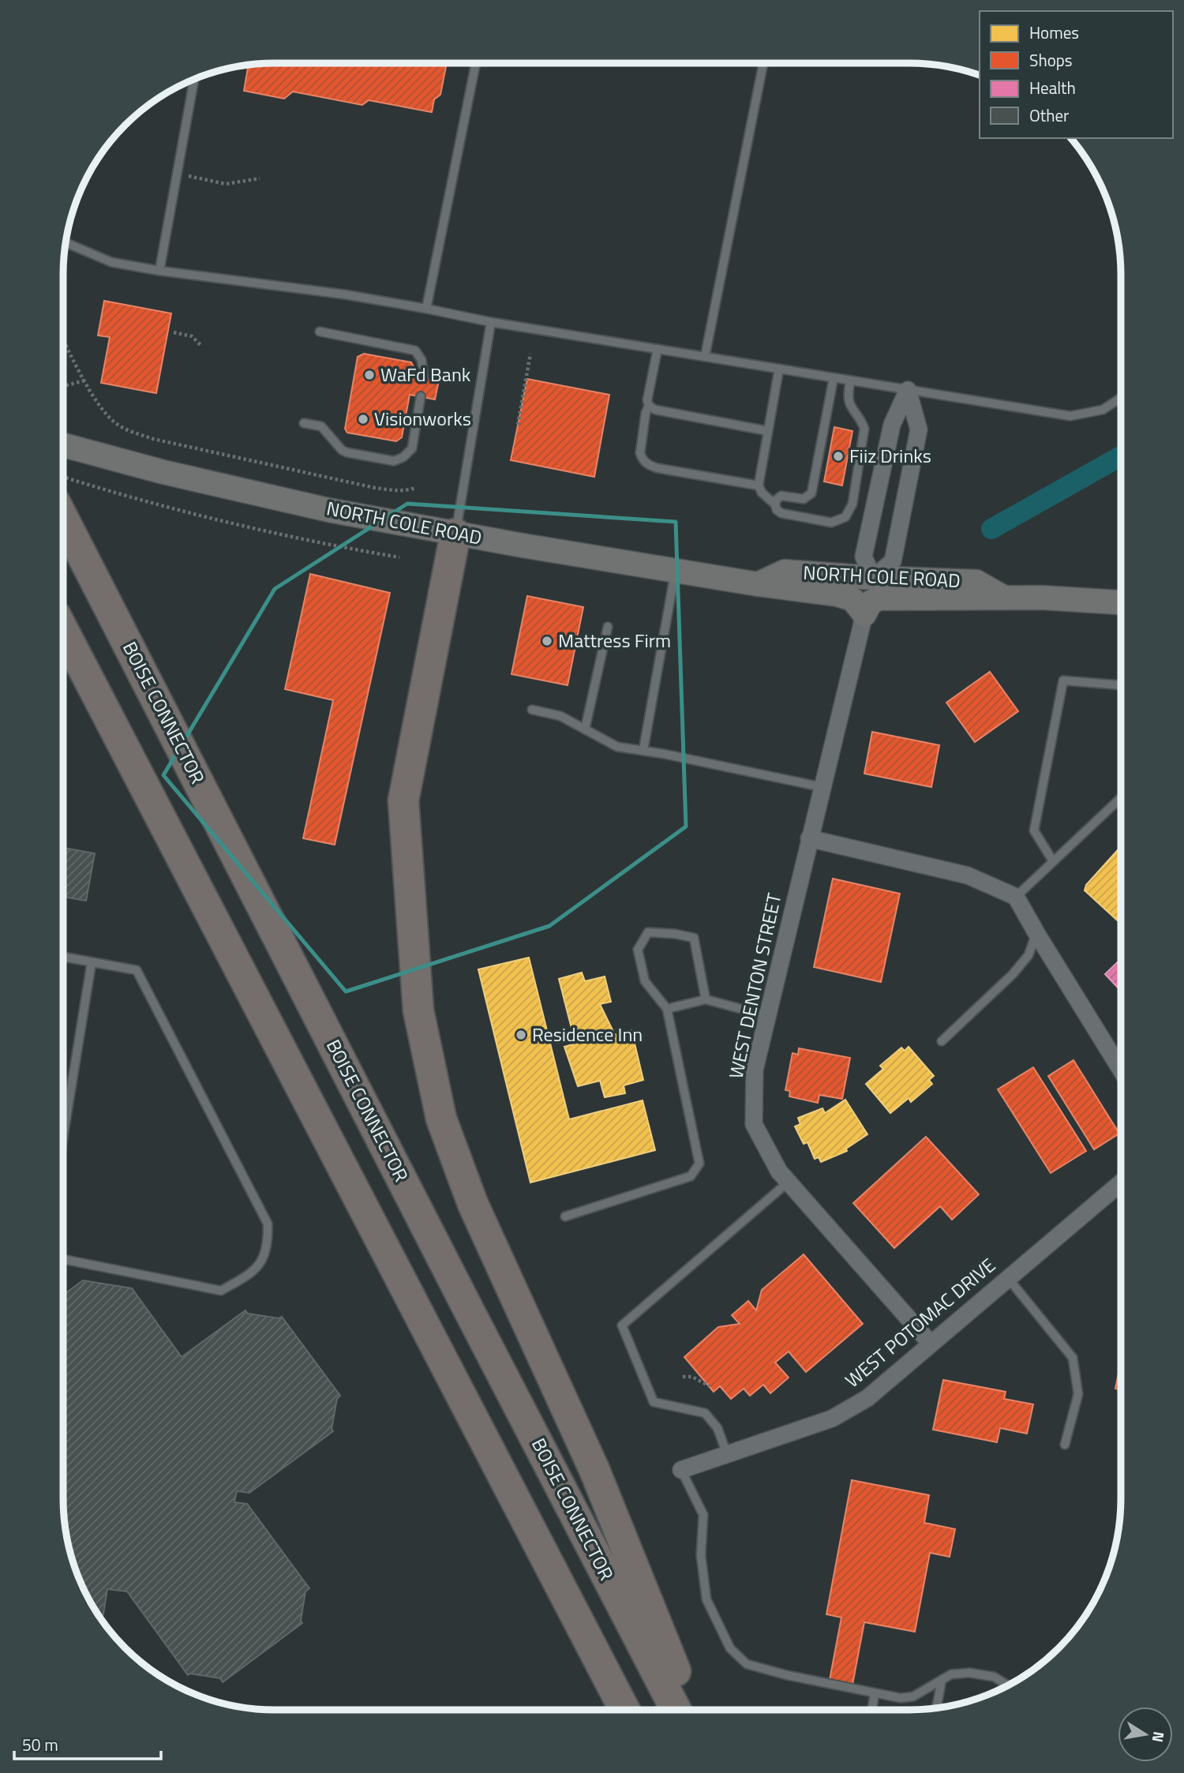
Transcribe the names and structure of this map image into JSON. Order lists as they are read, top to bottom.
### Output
{
  "streets": {
    "highway": ["BOISE CONNECTOR"],
    "main road": ["NORTH COLE ROAD"],
    "street": ["WEST DENTON STREET", "WEST POTOMAC DRIVE"]
  },
  "crossings": [
    ["NORTH COLE ROAD", "WEST DENTON STREET"],
    ["WEST DENTON STREET", "WEST POTOMAC DRIVE"]
  ],
  "places": [
    "WaFd Bank",
    "Visionworks",
    "Fiiz Drinks",
    "Mattress Firm",
    "Residence Inn"
  ],
  "legend": [
    "Homes",
    "Shops",
    "Health",
    "Other"
  ],
  "scale_bar": "50 m",
  "north": "right"
}
